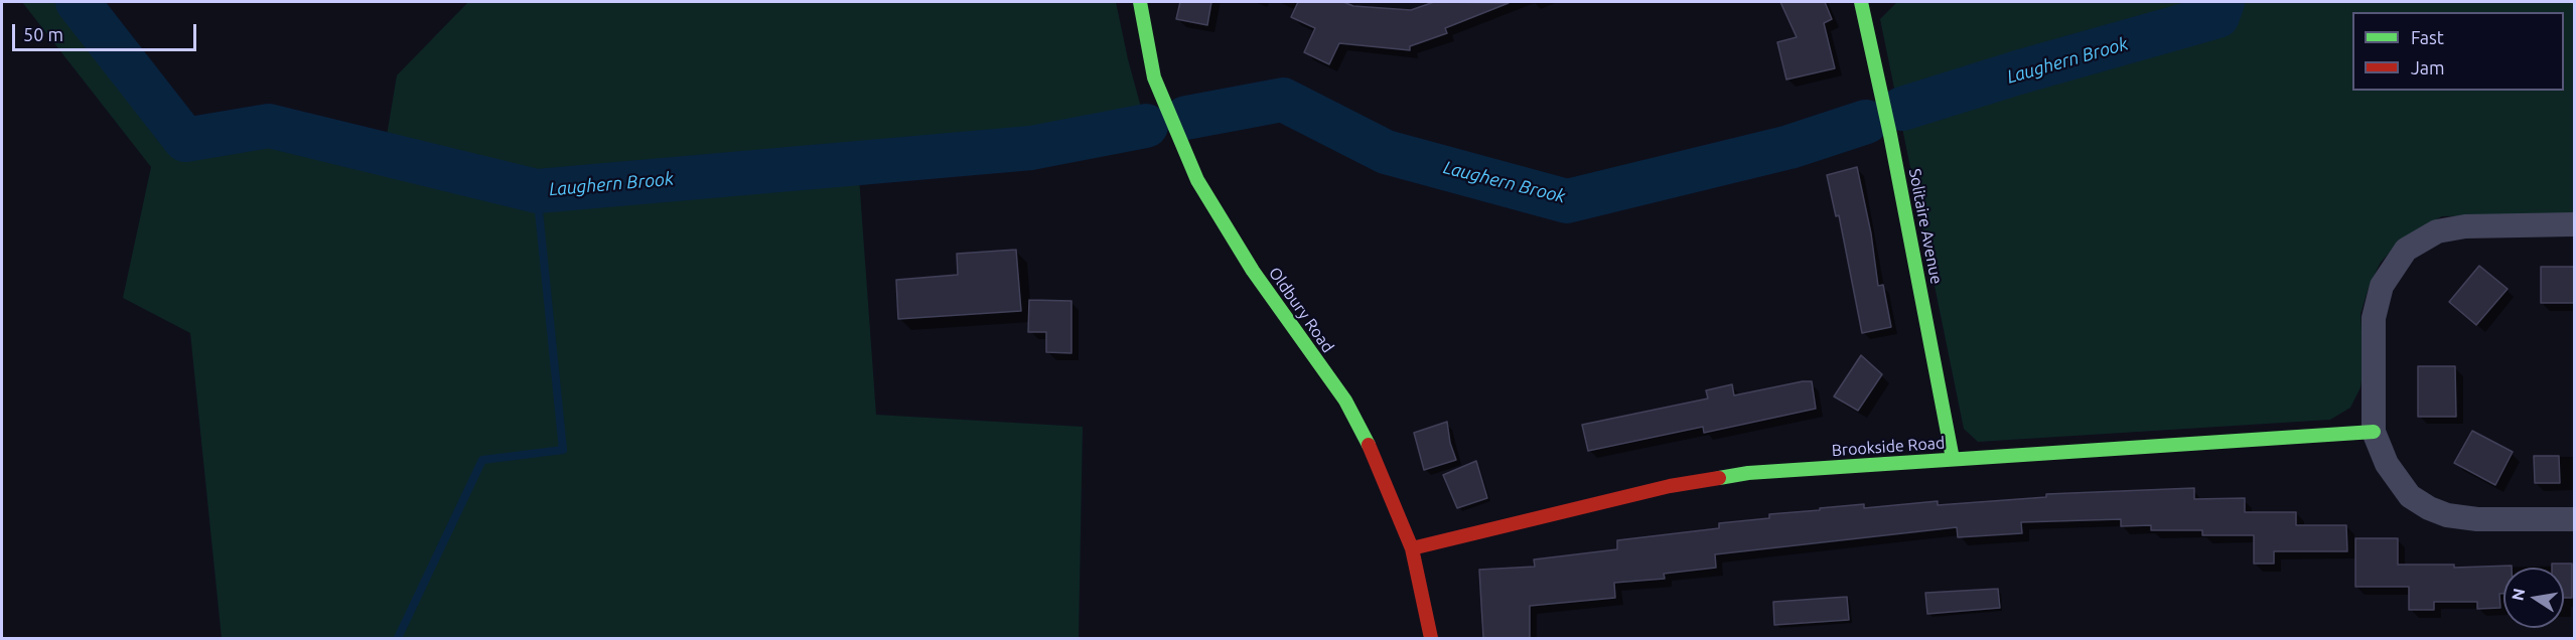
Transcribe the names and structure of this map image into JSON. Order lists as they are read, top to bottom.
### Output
{
  "streets": {
    "street": ["Solitaire Avenue", "Oldbury Road", "Brookside Road"]
  },
  "crossings": [
    ["Solitaire Avenue", "Brookside Road"],
    ["Oldbury Road", "Brookside Road"]
  ],
  "water": ["Laughern Brook"],
  "legend": ["Fast", "Jam"],
  "scale_bar": "50 m",
  "north": "left"
}
